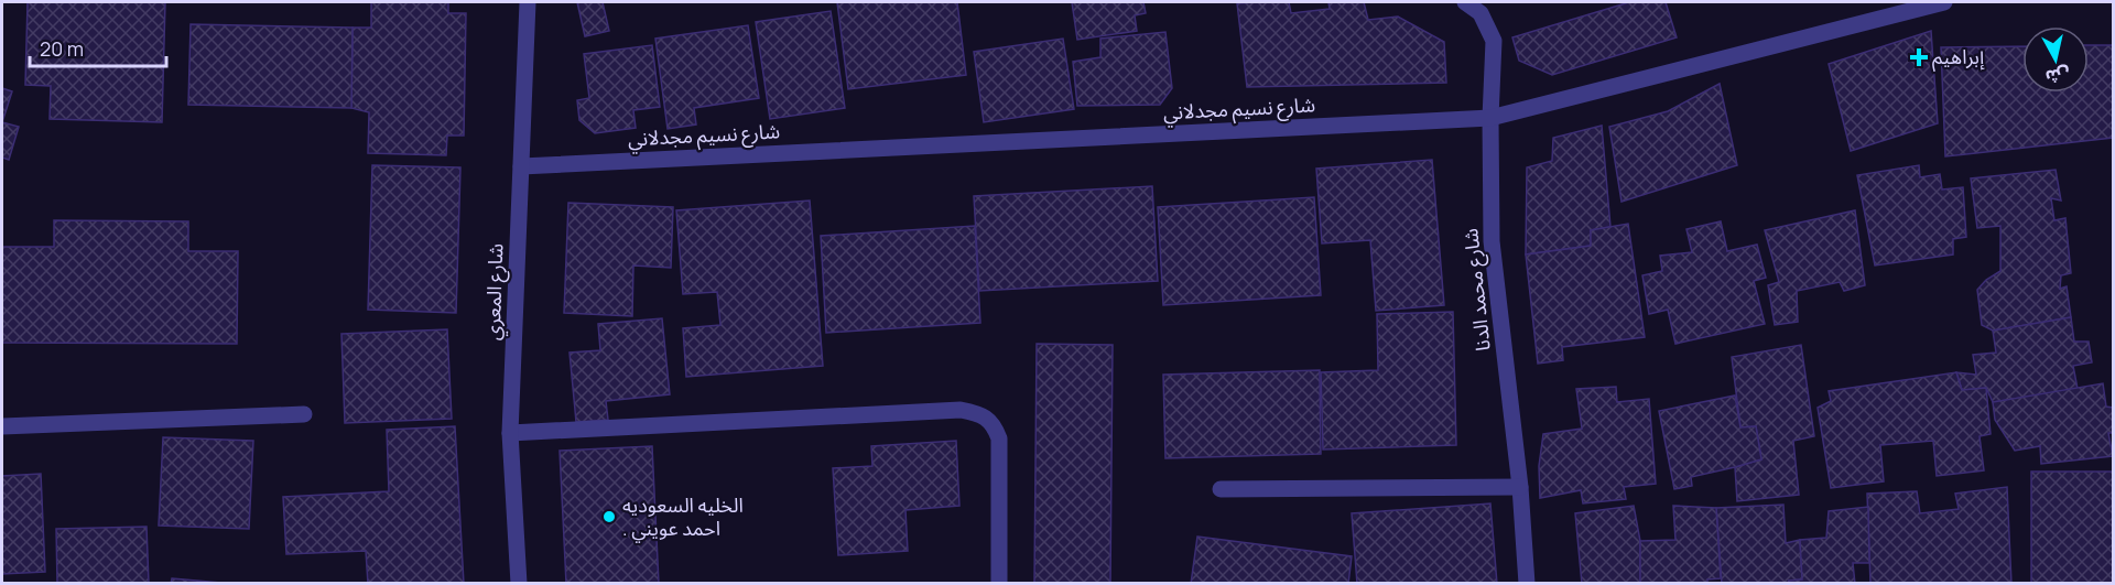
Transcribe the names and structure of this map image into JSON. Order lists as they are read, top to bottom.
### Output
{
  "streets": {
    "street": ["شارع نسيم مجدلاني", "شارع محمد الدنا", "شارع المعري"]
  },
  "crossings": [
    ["شارع نسيم مجدلاني", "شارع محمد الدنا"],
    ["شارع نسيم مجدلاني", "شارع المعري"]
  ],
  "places": {
    "health": ["إبراهيم"],
    "other": ["الخليه السعوديه . احمد عويني"]
  },
  "scale_bar": "20 m",
  "north": "bottom"
}
